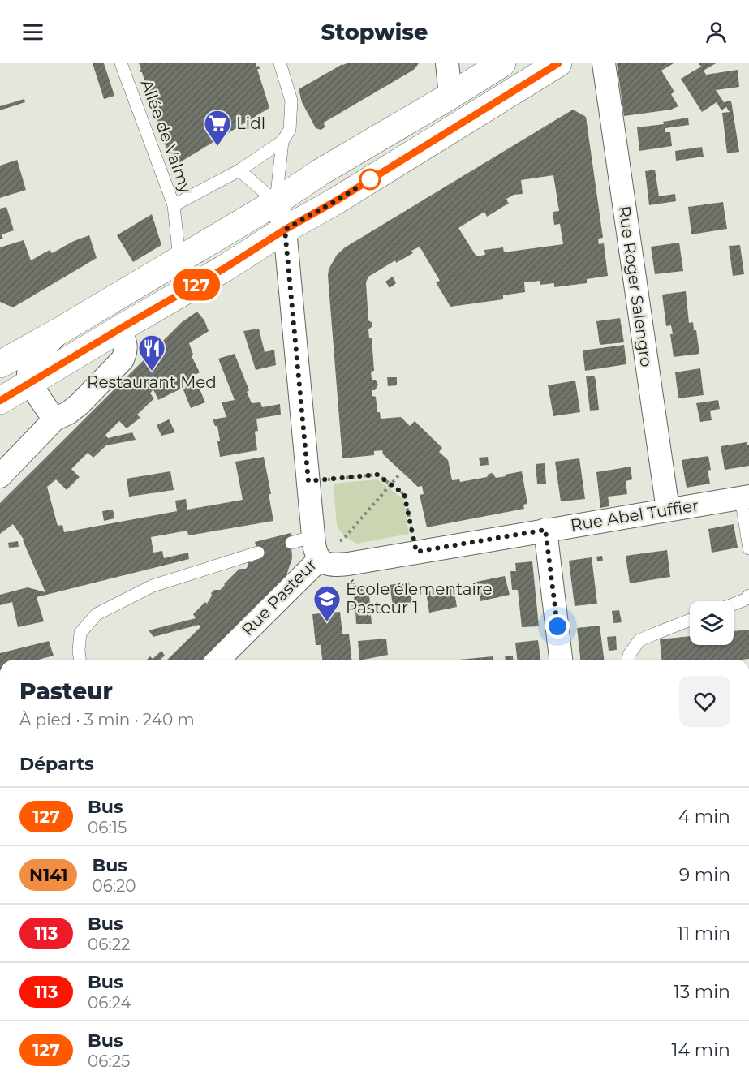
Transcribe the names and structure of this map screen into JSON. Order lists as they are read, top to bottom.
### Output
{
  "streets": {
    "street": ["Rue Roger Salengro", "Rue Abel Tuffier", "Rue Pasteur"],
    "lane": ["Allée de Valmy"]
  },
  "crossings": [
    ["Rue Roger Salengro", "Rue Abel Tuffier"],
    ["Rue Abel Tuffier", "Rue Pasteur"]
  ],
  "places": {
    "supermarket": ["Lidl"],
    "restaurant": ["Restaurant Med"],
    "school or university": ["École élementaire Pasteur 1"]
  },
  "lines": ["bus line 127"],
  "page": {
    "header": "Stopwise",
    "on_map": "127",
    "heading": [
      ["Pasteur", "À pied · 3 min · 240 m"],
      "Départs"
    ],
    "list": [
      {
        "mark": "127",
        "name": "Bus",
        "note": "06:15",
        "value": "4 min"
      },
      {
        "mark": "N141",
        "name": "Bus",
        "note": "06:20",
        "value": "9 min"
      },
      {
        "mark": "113",
        "name": "Bus",
        "note": "06:22",
        "value": "11 min"
      },
      {
        "mark": "113",
        "name": "Bus",
        "note": "06:24",
        "value": "13 min"
      },
      {
        "mark": "127",
        "name": "Bus",
        "note": "06:25",
        "value": "14 min"
      }
    ]
  }
}
